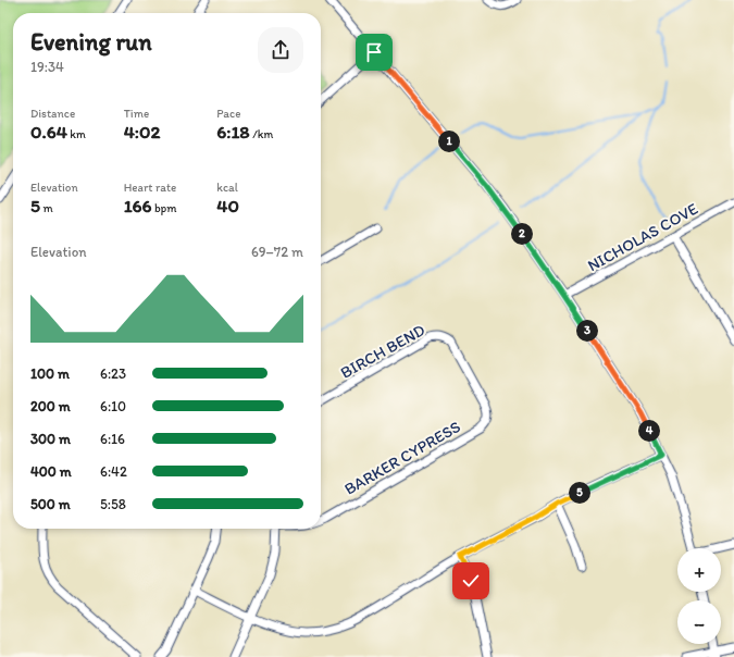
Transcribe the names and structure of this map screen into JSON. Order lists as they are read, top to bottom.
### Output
{
  "streets": {
    "street": ["NICHOLAS COVE", "BIRCH BEND", "BARKER CYPRESS"]
  },
  "crossings": [
    ["BIRCH BEND", "BARKER CYPRESS"]
  ],
  "page": {
    "heading": ["Evening run", "19:34"],
    "stats": [
      ["Distance", "0.64 km"],
      ["Time", "4:02"],
      ["Pace", "6:18 /km"],
      ["Elevation", "5 m"],
      ["Heart rate", "166 bpm"],
      ["kcal", "40"]
    ],
    "pins": [
      "1",
      "2",
      "3",
      "4",
      "5"
    ],
    "chart": ["Elevation", "69–72 m"],
    "list": [
      {
        "name": "100 m",
        "note": "6:23"
      },
      {
        "name": "200 m",
        "note": "6:10"
      },
      {
        "name": "300 m",
        "note": "6:16"
      },
      {
        "name": "400 m",
        "note": "6:42"
      },
      {
        "name": "500 m",
        "note": "5:58"
      }
    ],
    "map_buttons": ["+", "−"]
  }
}
